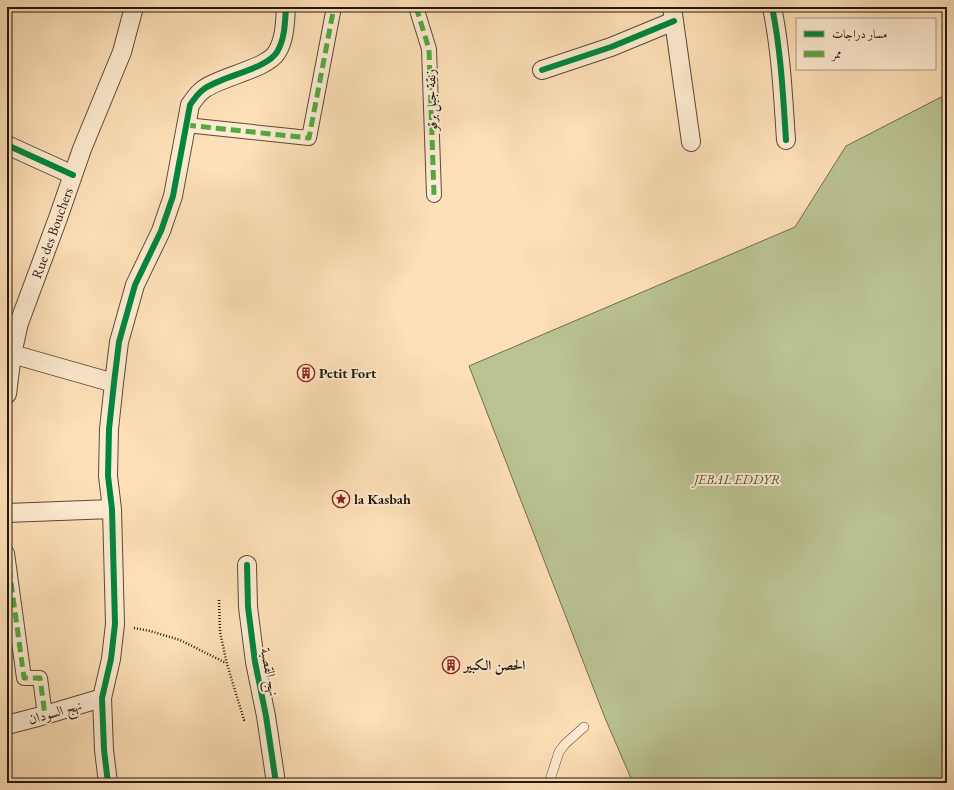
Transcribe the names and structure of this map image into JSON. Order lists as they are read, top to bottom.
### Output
{
  "streets": {
    "street": [
      "زنقة جبل برقو",
      "Rue des Bouchers",
      "نهج القصبة",
      "نهج السودان"
    ]
  },
  "parks": ["JEBAL EDDYR"],
  "places": {
    "building": ["Petit Fort", "الحصن الكبير"],
    "place": ["la Kasbah"]
  },
  "legend": ["مسار دراجات", "ممر"]
}
